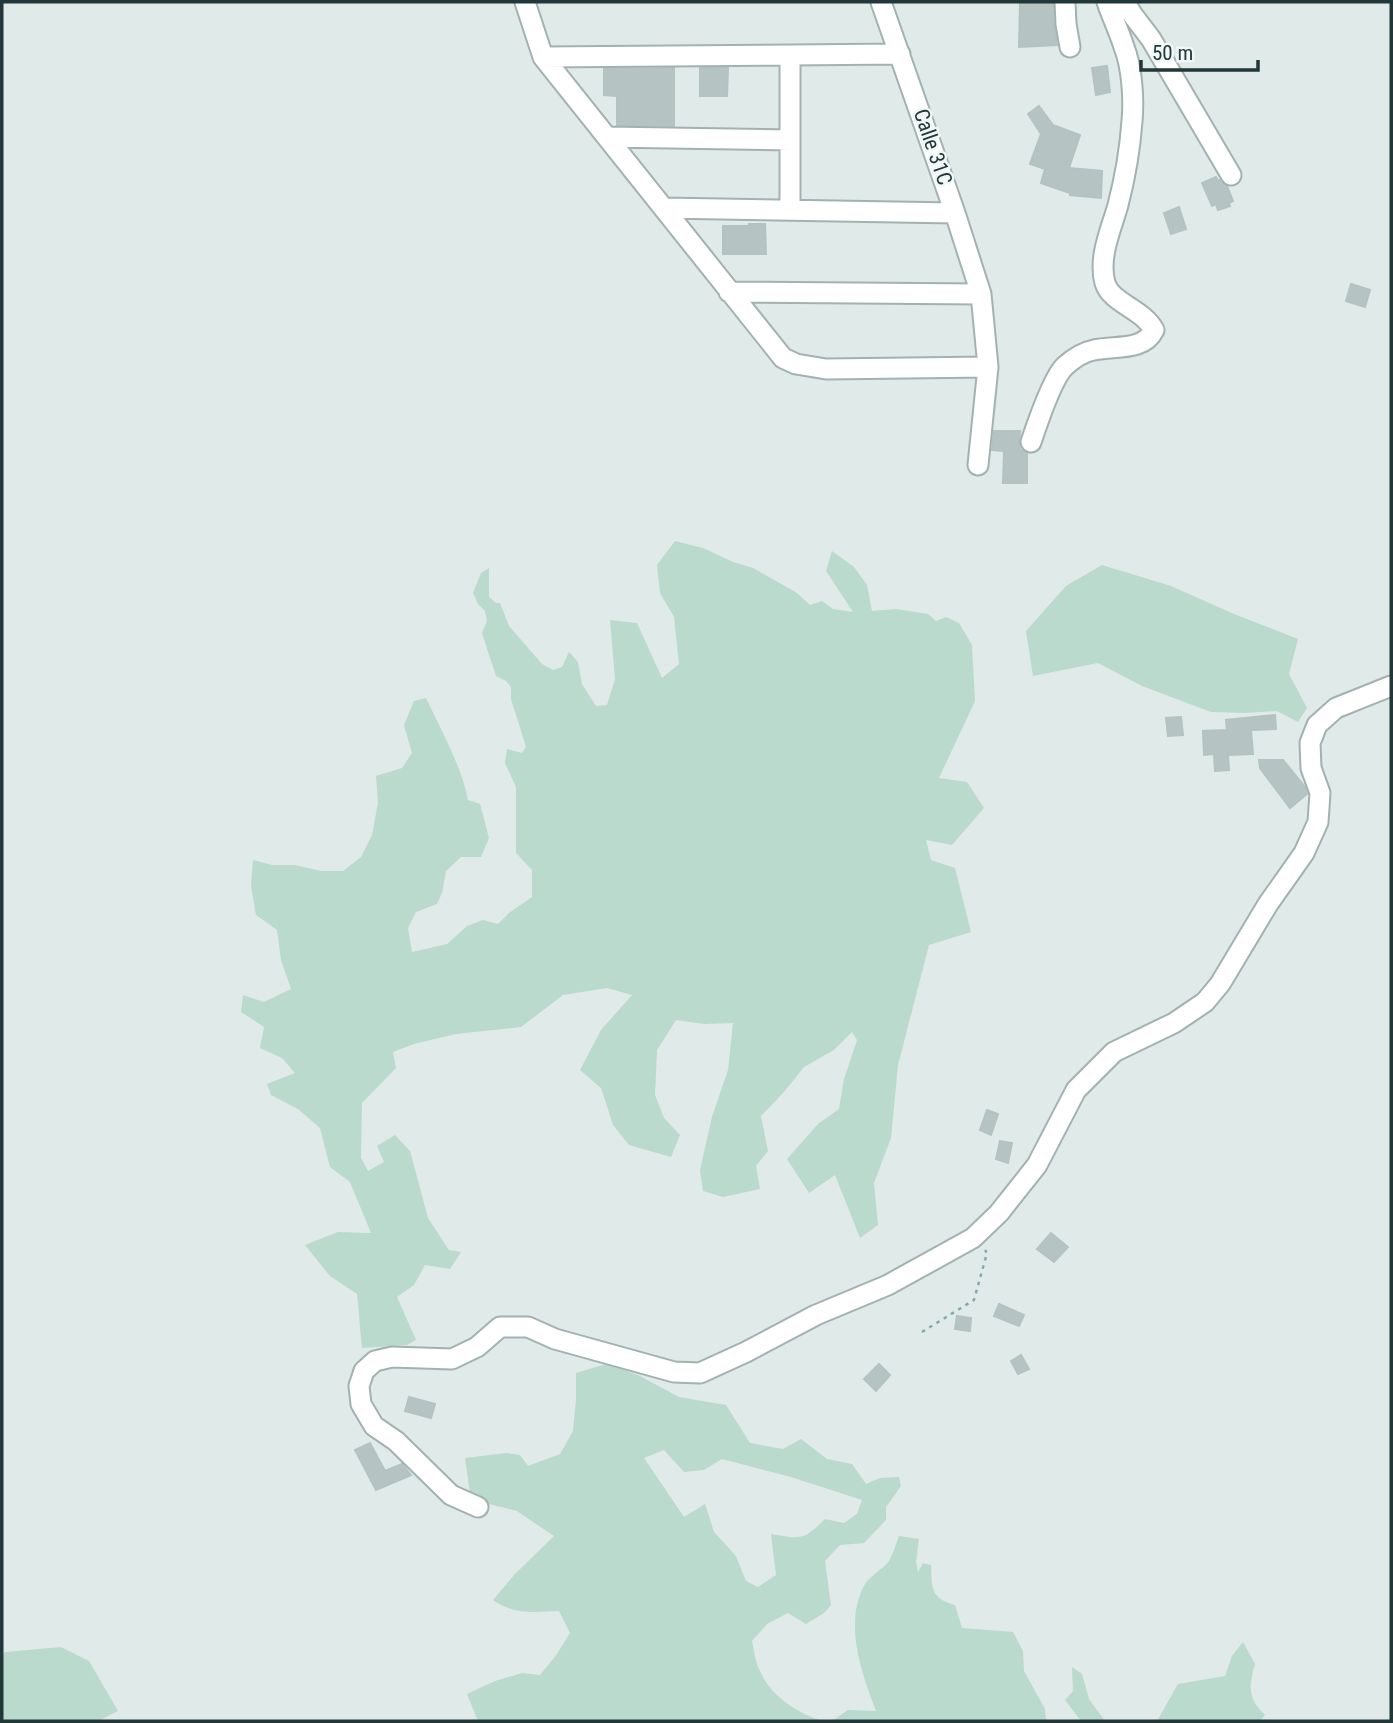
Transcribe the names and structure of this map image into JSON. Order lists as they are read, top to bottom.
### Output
{
  "streets": {
    "street": ["Calle 31C"]
  },
  "scale_bar": "50 m"
}
